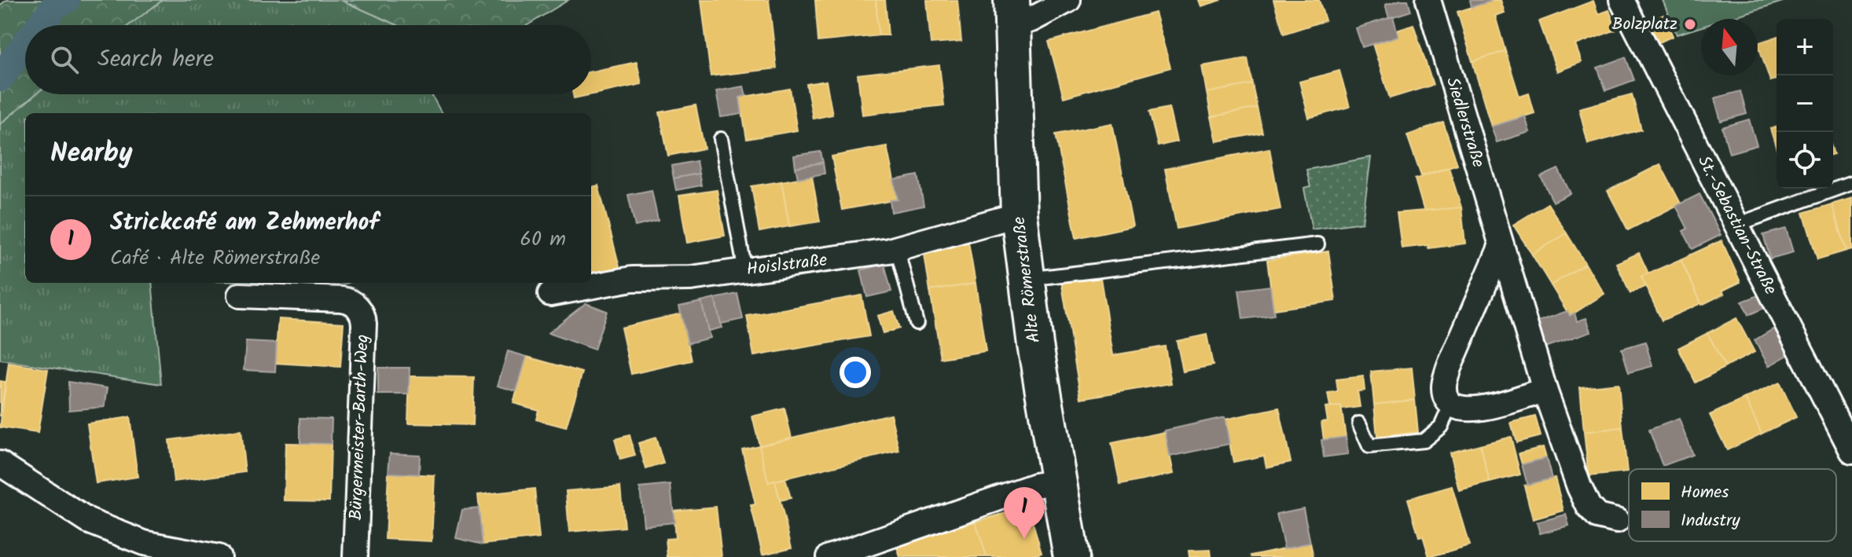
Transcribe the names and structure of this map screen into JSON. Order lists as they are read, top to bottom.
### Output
{
  "streets": {
    "main road": ["Alte Römerstraße"],
    "street": [
      "Siedlerstraße",
      "St.-Sebastian-Straße",
      "Hoislstraße",
      "Bürgermeister-Barth-Weg"
    ]
  },
  "crossings": [
    ["Hoislstraße", "Alte Römerstraße"]
  ],
  "places": ["Bolzplatz"],
  "legend": ["Homes", "Industry"],
  "north": "top",
  "page": {
    "map_buttons": ["+", "−"],
    "search": "Search here",
    "heading": "Nearby",
    "list": [
      {
        "mark": "1",
        "name": "Strickcafé am Zehmerhof",
        "note": "Café · Alte Römerstraße",
        "value": "60 m"
      }
    ],
    "pins": "1"
  }
}
